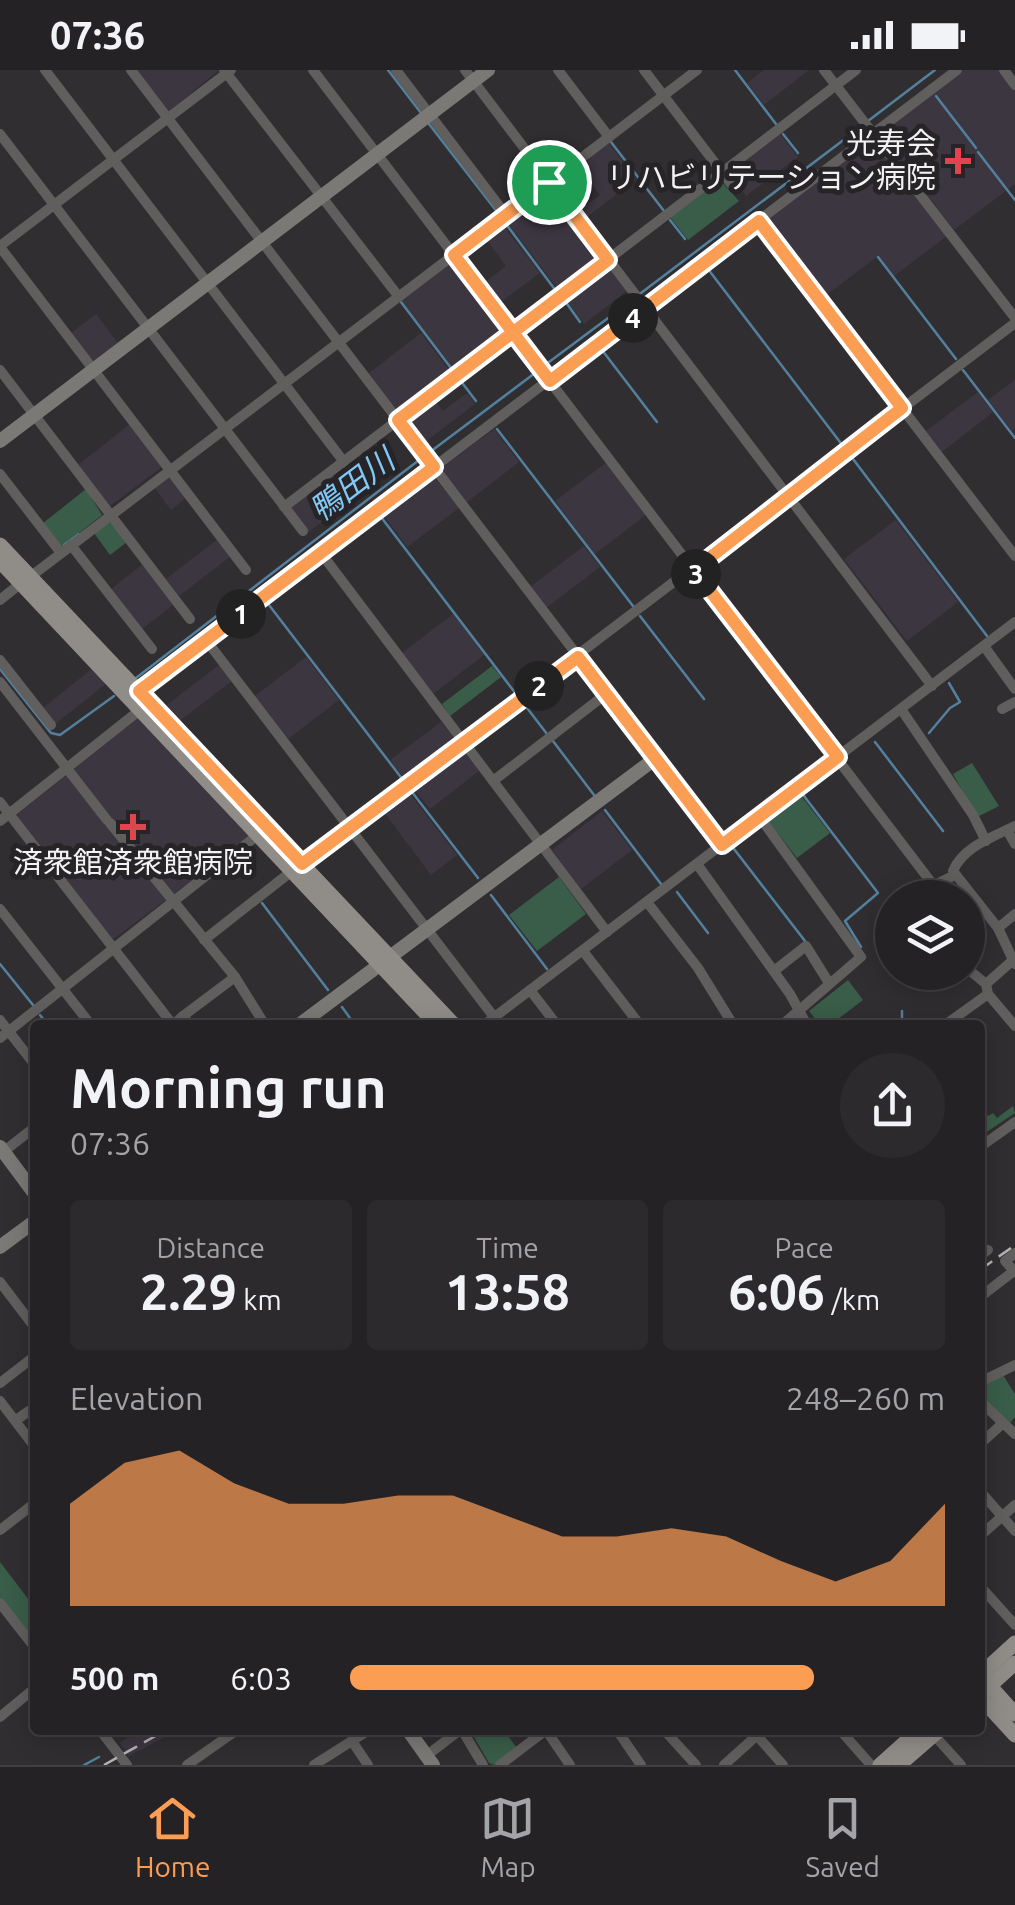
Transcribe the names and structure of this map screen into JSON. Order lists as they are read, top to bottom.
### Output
{
  "water": ["鴨田川"],
  "places": {
    "health": ["光寿会 リハビリテーション病院", "済衆館済衆館病院"]
  },
  "page": {
    "status": "07:36",
    "pins": [
      "4",
      "3",
      "1",
      "2"
    ],
    "heading": ["Morning run", "07:36"],
    "stats": [
      ["Distance", "2.29 km"],
      ["Time", "13:58"],
      ["Pace", "6:06 /km"]
    ],
    "chart": ["Elevation", "248–260 m"],
    "list": [
      {
        "name": "500 m",
        "note": "6:03"
      }
    ],
    "tabs": ["Home", "Map", "Saved"]
  }
}
